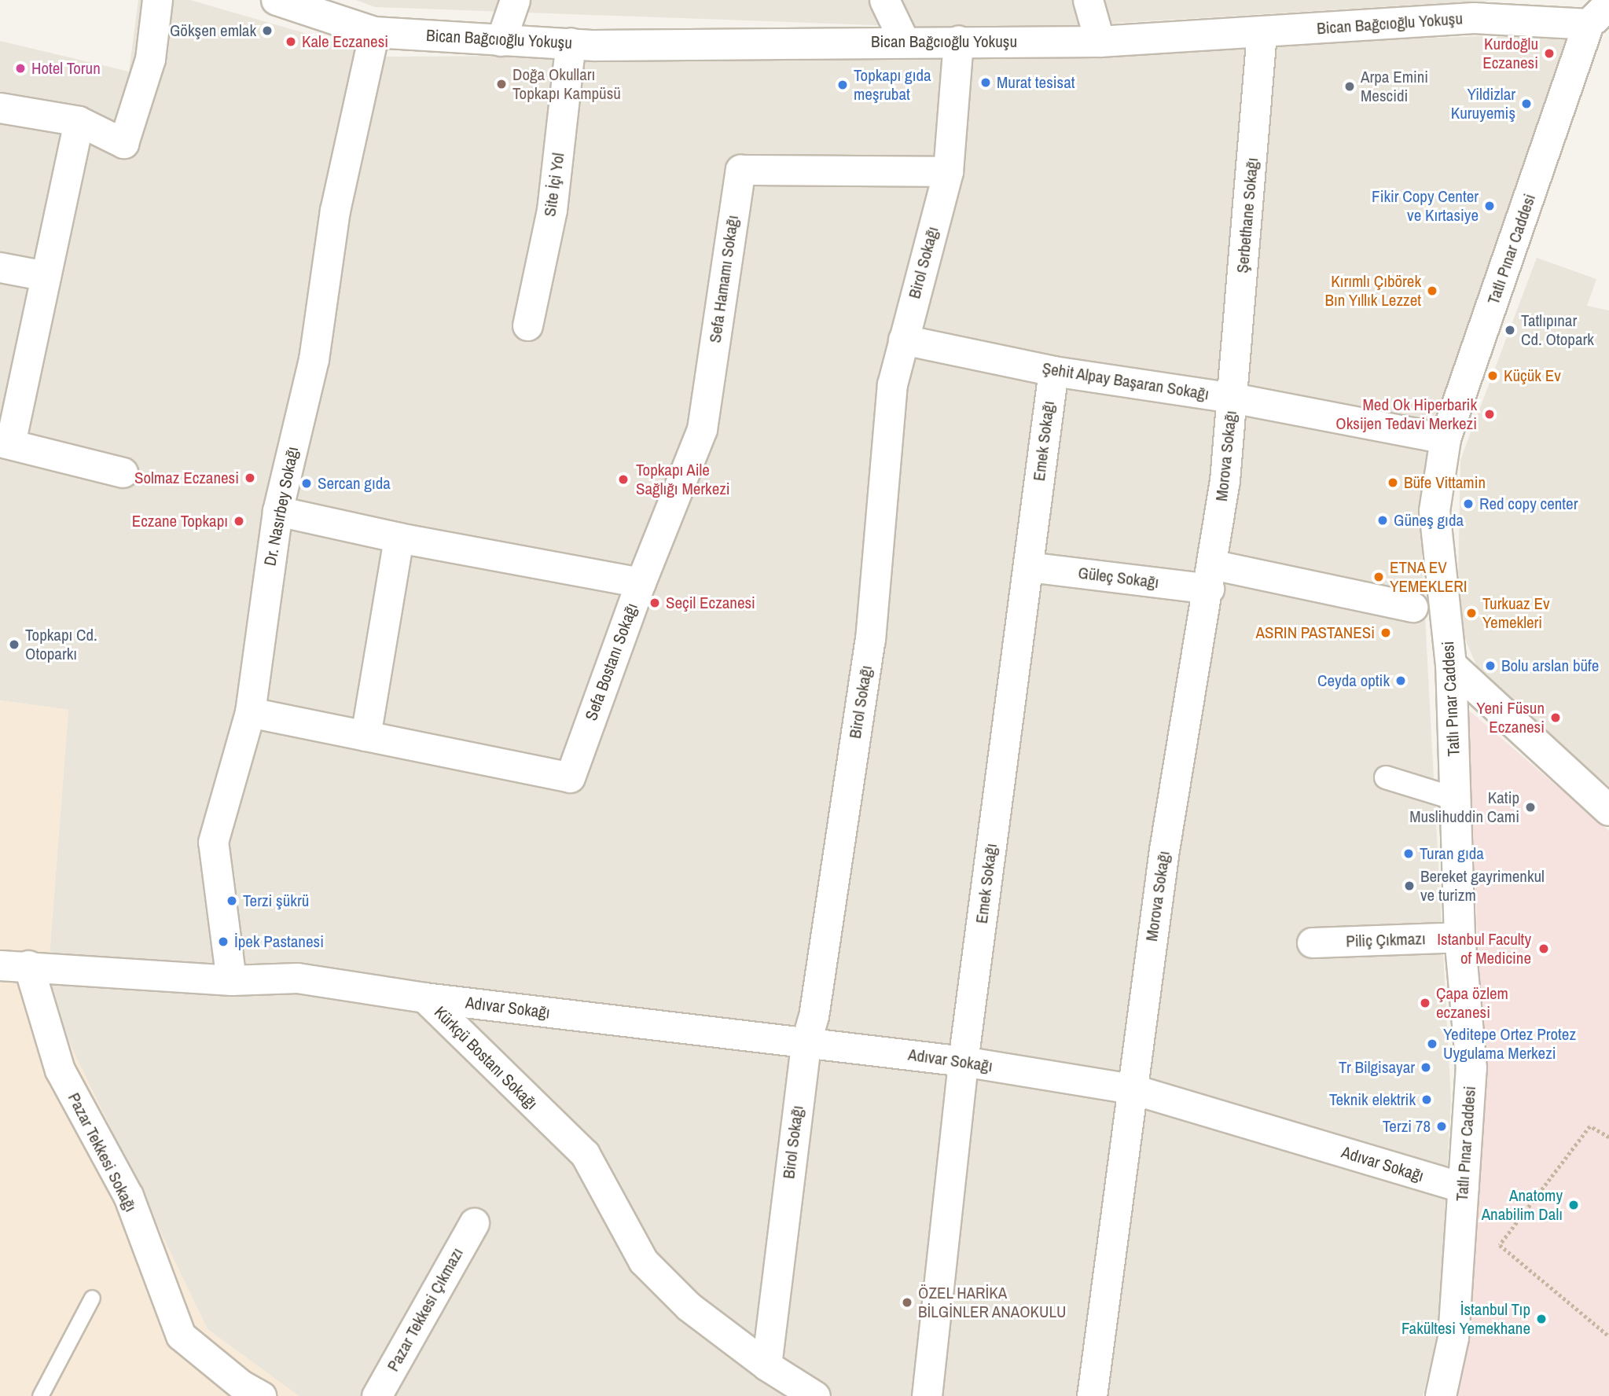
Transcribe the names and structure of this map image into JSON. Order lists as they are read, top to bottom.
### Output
{
  "streets": {
    "street": [
      "Bican Bağcıoğlu Yokuşu",
      "Site İçi Yol",
      "Şerbethane Sokağı",
      "Tatlı Pınar Caddesi",
      "Birol Sokağı",
      "Sefa Hamamı Sokağı",
      "Şehit Alpay Başaran Sokağı",
      "Emek Sokağı",
      "Morova Sokağı",
      "Dr. Nasırbey Sokağı",
      "Güleç Sokağı",
      "Sefa Bostanı Sokağı",
      "Piliç Çıkmazı",
      "Adıvar Sokağı",
      "Kürkçü Bostanı Sokağı",
      "Pazar Tekkesi Sokağı",
      "Pazar Tekkesi Çıkmazı"
    ]
  },
  "crossings": [
    ["Bican Bağcıoğlu Yokuşu", "Site İçi Yol"],
    ["Bican Bağcıoğlu Yokuşu", "Şerbethane Sokağı"],
    ["Bican Bağcıoğlu Yokuşu", "Tatlı Pınar Caddesi"],
    ["Bican Bağcıoğlu Yokuşu", "Birol Sokağı"],
    ["Bican Bağcıoğlu Yokuşu", "Dr. Nasırbey Sokağı"],
    ["Şerbethane Sokağı", "Şehit Alpay Başaran Sokağı"],
    ["Şerbethane Sokağı", "Morova Sokağı"],
    ["Tatlı Pınar Caddesi", "Şehit Alpay Başaran Sokağı"],
    ["Tatlı Pınar Caddesi", "Piliç Çıkmazı"],
    ["Tatlı Pınar Caddesi", "Adıvar Sokağı"],
    ["Birol Sokağı", "Sefa Hamamı Sokağı"],
    ["Birol Sokağı", "Şehit Alpay Başaran Sokağı"],
    ["Birol Sokağı", "Adıvar Sokağı"],
    ["Birol Sokağı", "Kürkçü Bostanı Sokağı"],
    ["Sefa Hamamı Sokağı", "Sefa Bostanı Sokağı"],
    ["Şehit Alpay Başaran Sokağı", "Emek Sokağı"],
    ["Şehit Alpay Başaran Sokağı", "Morova Sokağı"],
    ["Emek Sokağı", "Güleç Sokağı"],
    ["Emek Sokağı", "Adıvar Sokağı"],
    ["Morova Sokağı", "Güleç Sokağı"],
    ["Morova Sokağı", "Adıvar Sokağı"],
    ["Dr. Nasırbey Sokağı", "Sefa Bostanı Sokağı"],
    ["Dr. Nasırbey Sokağı", "Kürkçü Bostanı Sokağı"],
    ["Adıvar Sokağı", "Kürkçü Bostanı Sokağı"],
    ["Kürkçü Bostanı Sokağı", "Pazar Tekkesi Sokağı"]
  ],
  "places": [
    "Gökşen emlak",
    "Kale Eczanesi",
    "Kurdoğlu Eczanesi",
    "Hotel Torun",
    "Murat tesisat",
    "Doğa Okulları Topkapı Kampüsü",
    "Topkapı gıda meşrubat",
    "Arpa Emini Mescidi",
    "Yildizlar Kuruyemiş",
    "Fikir Copy Center ve Kırtasiye",
    "Kırımlı Çıbörek Bın Yıllık Lezzet",
    "Tatlıpınar Cd. Otopark",
    "Küçük Ev",
    "Med Ok Hiperbarik Oksijen Tedavi Merkezi",
    "Solmaz Eczanesi",
    "Topkapı Aile Sağlığı Merkezi",
    "Büfe Vittamin",
    "Sercan gıda",
    "Red copy center",
    "Güneş gıda",
    "Eczane Topkapı",
    "ETNA EV YEMEKLERI",
    "Seçil Eczanesi",
    "Turkuaz Ev Yemekleri",
    "ASRIN PASTANESi",
    "Topkapı Cd. Otoparkı",
    "Bolu arslan büfe",
    "Ceyda optik",
    "Yeni Füsun Eczanesi",
    "Katip Muslihuddin Cami",
    "Turan gıda",
    "Bereket gayrimenkul ve turizm",
    "Terzi şükrü",
    "İpek Pastanesi",
    "Istanbul Faculty of Medicine",
    "Çapa özlem eczanesi",
    "Yeditepe Ortez Protez Uygulama Merkezi",
    "Tr Bilgisayar",
    "Teknik elektrik",
    "Terzi 78",
    "Anatomy Anabilim Dalı",
    "ÖZEL HARİKA BİLGİNLER ANAOKULU",
    "İstanbul Tıp Fakültesi Yemekhane"
  ]
}
